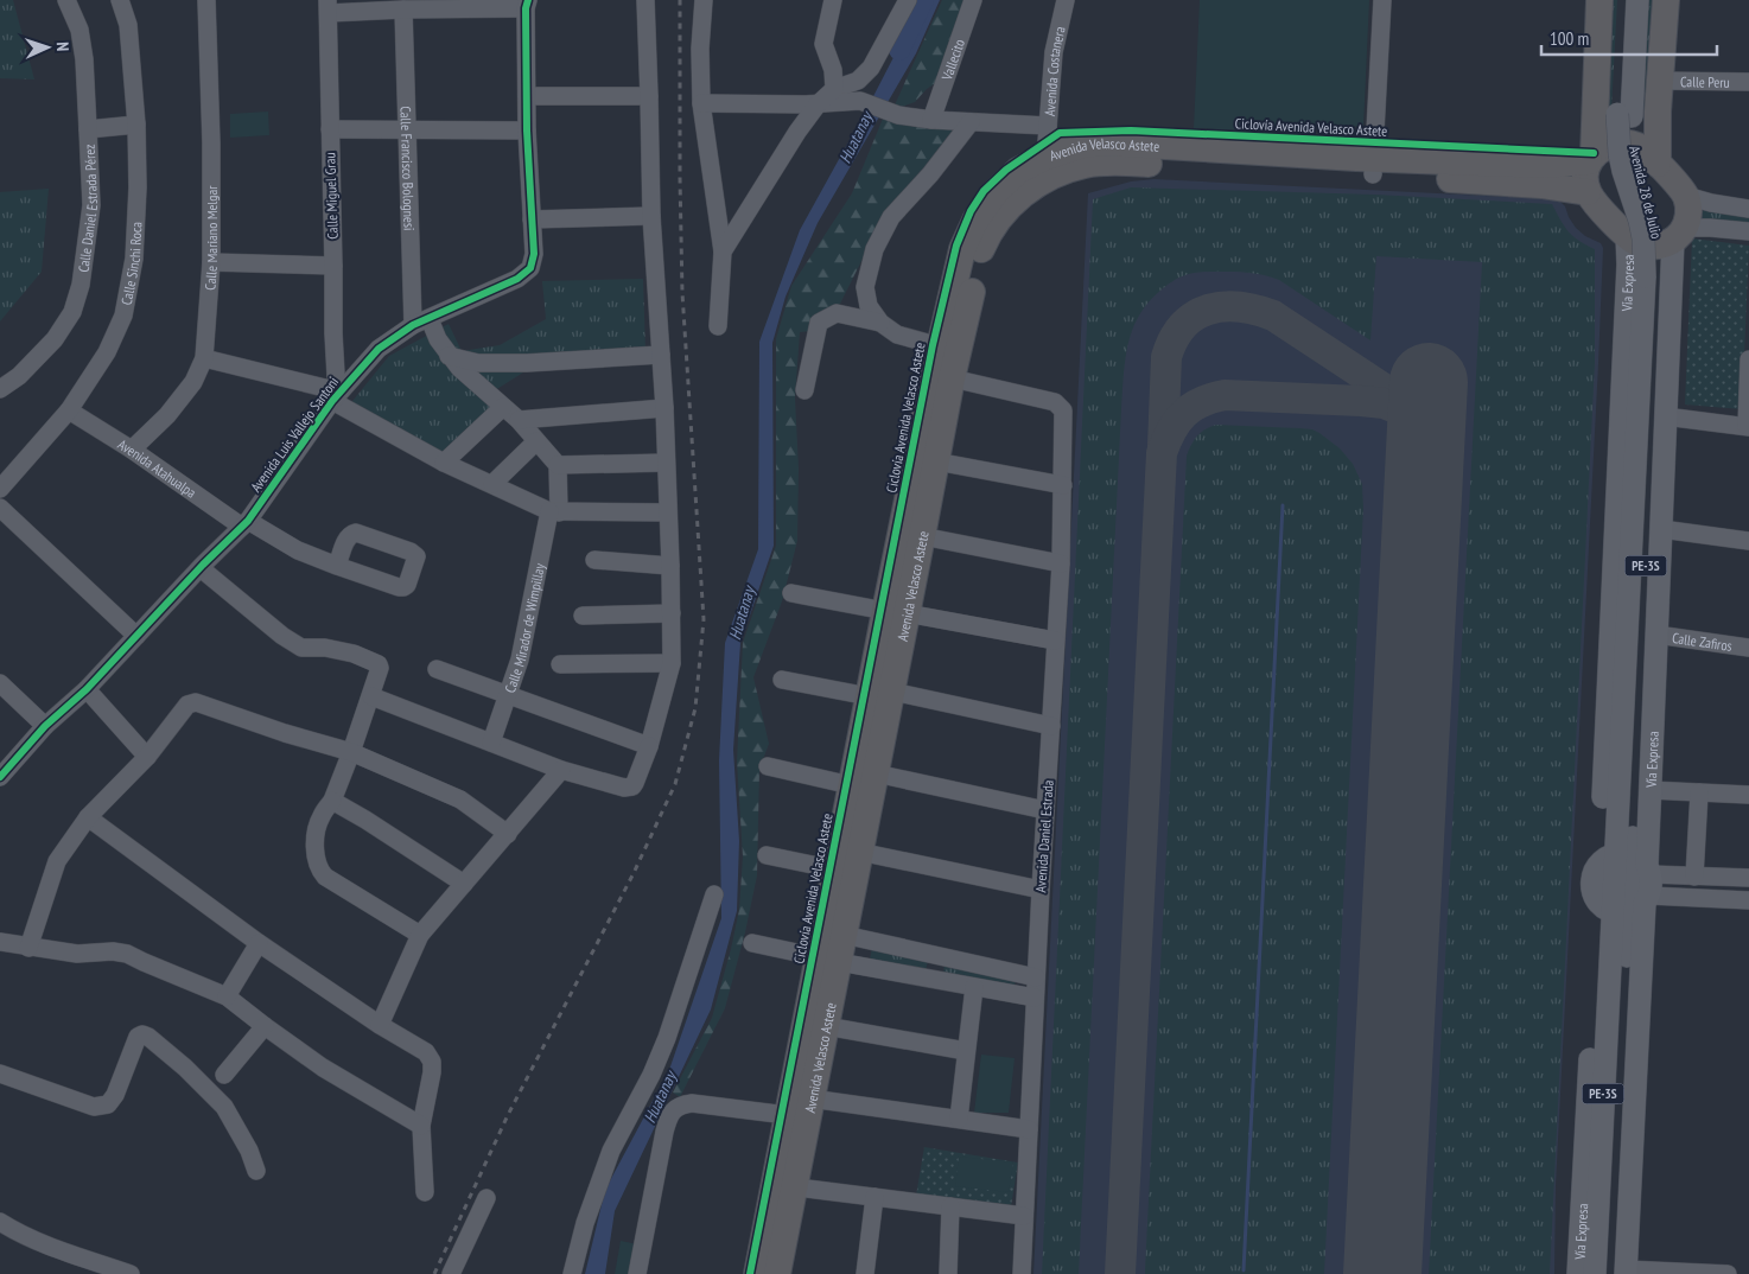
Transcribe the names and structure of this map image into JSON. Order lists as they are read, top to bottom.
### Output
{
  "streets": {
    "highway": ["Avenida Velasco Astete"],
    "main road": ["Avenida 28 de Julio", "Vía Expresa", "PE-3S"],
    "street": [
      "Vallecito",
      "Avenida Costanera",
      "Calle Peru",
      "Calle Francisco Bolognesi",
      "Calle Miguel Grau",
      "Calle Daniel Estrada Pérez",
      "Calle Mariano Melgar",
      "Calle Sinchi Roca",
      "Avenida Luis Vallejo Santoni",
      "Avenida Atahualpa",
      "Calle Mirador de Wimpillay",
      "Calle Zafiros",
      "Avenida Daniel Estrada"
    ],
    "cycle path": ["Ciclovía Avenida Velasco Astete"]
  },
  "crossings": [
    ["Avenida Costanera", "Avenida Velasco Astete"],
    ["Avenida Velasco Astete", "Vía Expresa"],
    ["Avenida Velasco Astete", "Avenida Daniel Estrada"],
    ["Calle Francisco Bolognesi", "Avenida Luis Vallejo Santoni"],
    ["Avenida 28 de Julio", "Vía Expresa"],
    ["Calle Miguel Grau", "Avenida Luis Vallejo Santoni"],
    ["Calle Mariano Melgar", "Avenida Atahualpa"],
    ["Calle Sinchi Roca", "Avenida Atahualpa"],
    ["Vía Expresa", "Calle Zafiros"],
    ["Avenida Luis Vallejo Santoni", "Avenida Atahualpa"]
  ],
  "water": ["Huatanay"],
  "scale_bar": "100 m",
  "north": "right"
}
